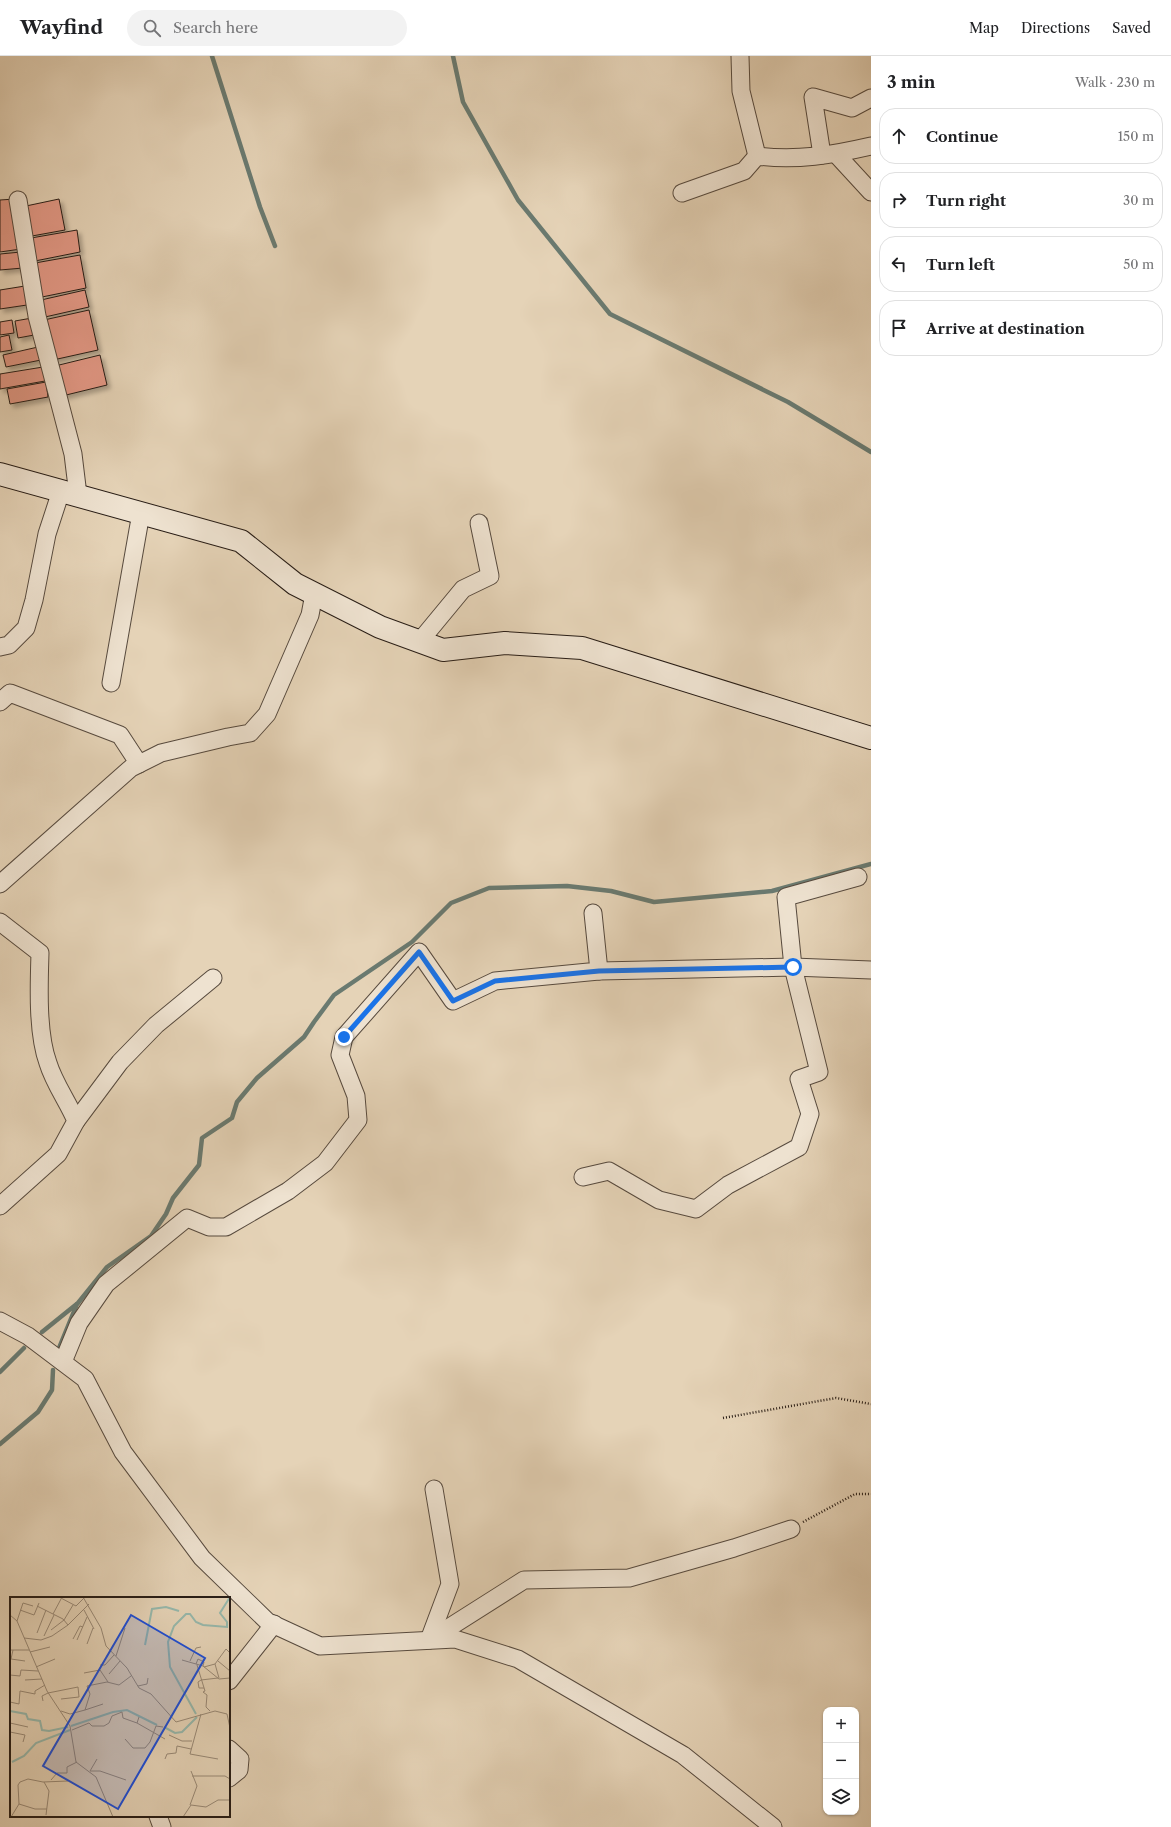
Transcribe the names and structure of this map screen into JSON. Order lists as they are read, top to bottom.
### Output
{
  "page": {
    "header": "Wayfind",
    "search": "Search here",
    "nav": ["Map", "Directions", "Saved"],
    "heading": ["3 min", "Walk · 230 m"],
    "list": [
      ["Continue", "150 m"],
      ["Turn right", "30 m"],
      ["Turn left", "50 m"],
      "Arrive at destination"
    ],
    "map_buttons": ["+", "−"]
  }
}
